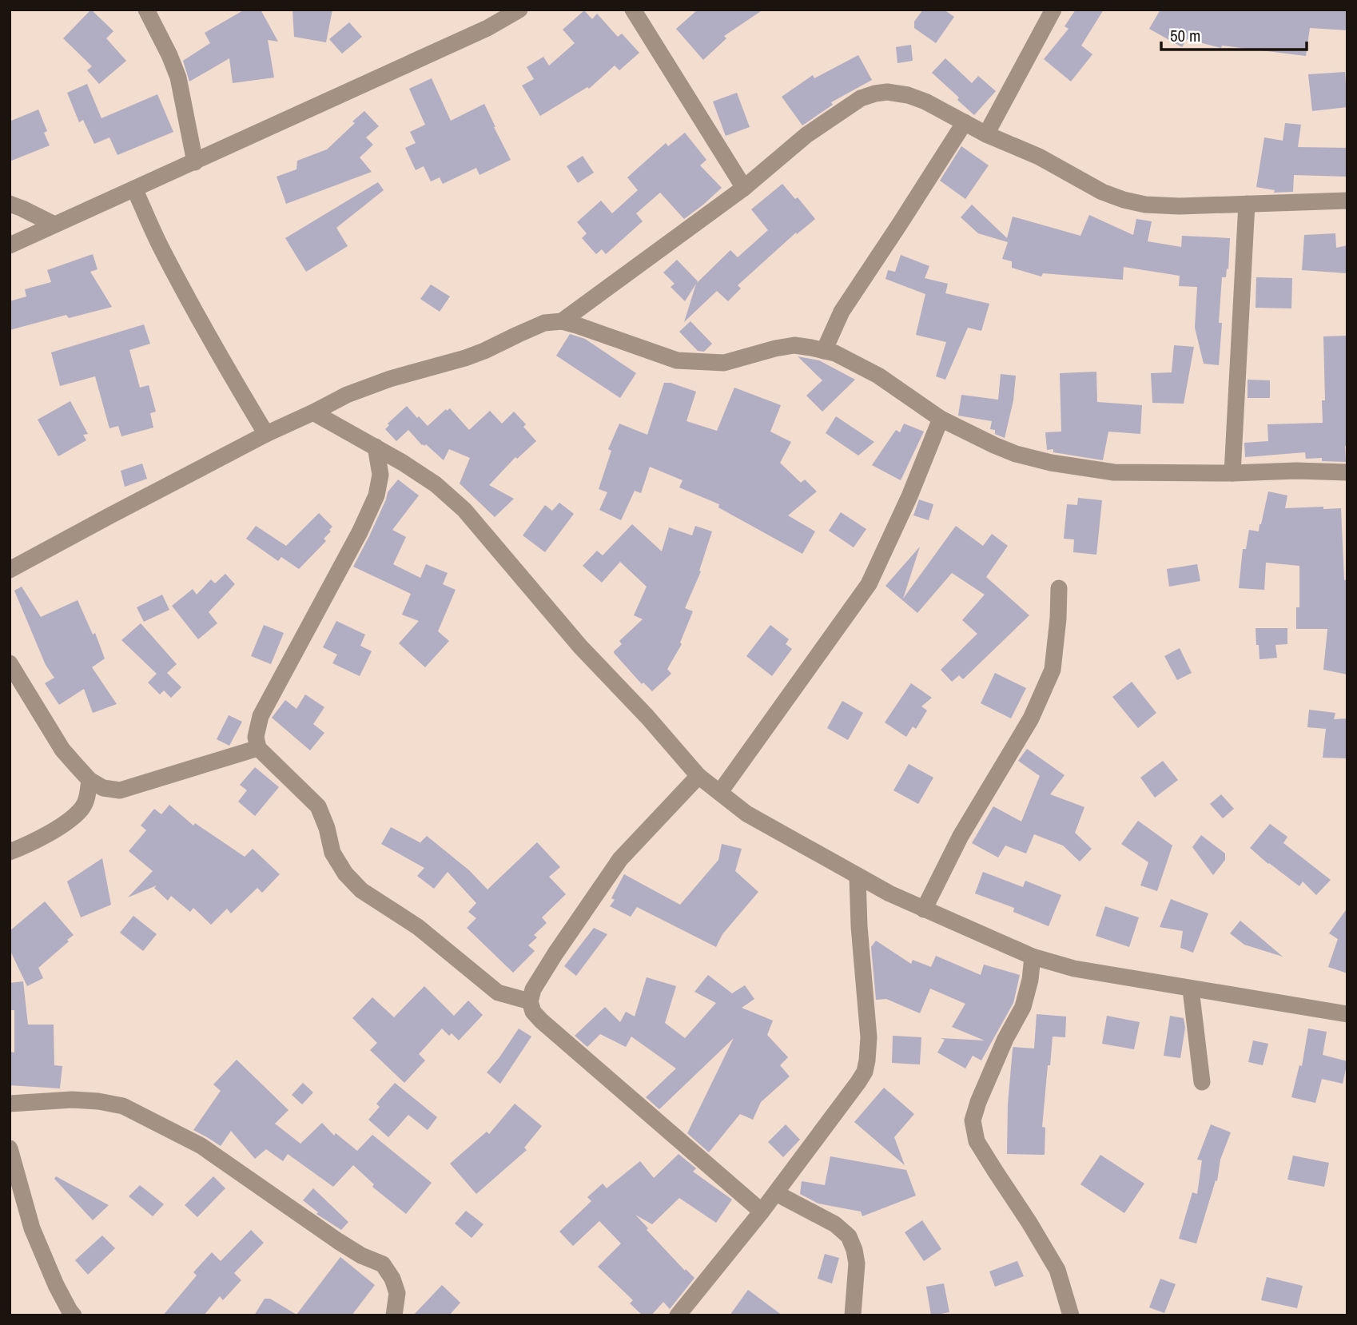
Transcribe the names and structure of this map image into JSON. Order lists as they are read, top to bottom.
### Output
{
  "scale_bar": "50 m"
}
